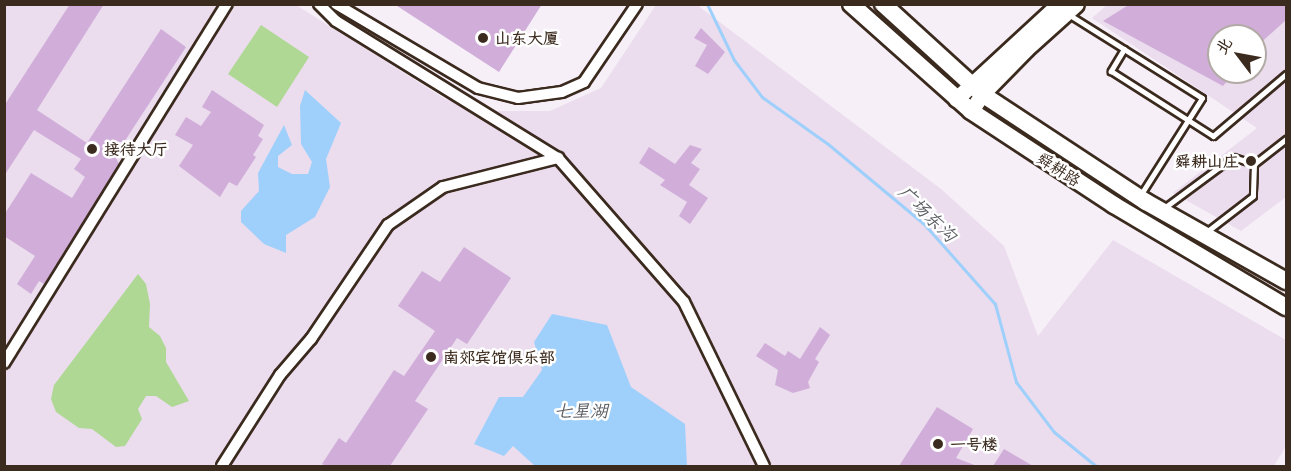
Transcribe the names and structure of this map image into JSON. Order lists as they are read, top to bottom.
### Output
{
  "streets": {
    "main road": ["舜耕路"]
  },
  "water": ["广场东沟", "七星湖"],
  "places": [
    "山东大厦",
    "接待大厅",
    "舜耕山庄",
    "南郊宾馆俱乐部",
    "一号楼"
  ],
  "north": "top left"
}
